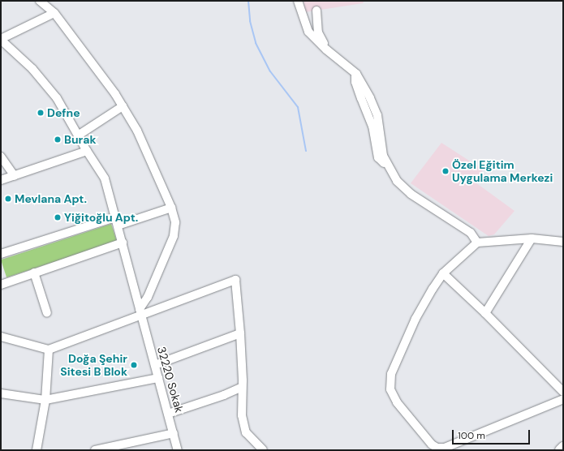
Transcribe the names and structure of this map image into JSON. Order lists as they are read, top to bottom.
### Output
{
  "streets": {
    "street": ["32220 Sokak"]
  },
  "places": [
    "Defne",
    "Burak",
    "Özel Eğitim Uygulama Merkezi",
    "Mevlana Apt.",
    "Yiğitoğlu Apt.",
    "Doğa Şehir Sitesi B Blok"
  ],
  "scale_bar": "100 m"
}
